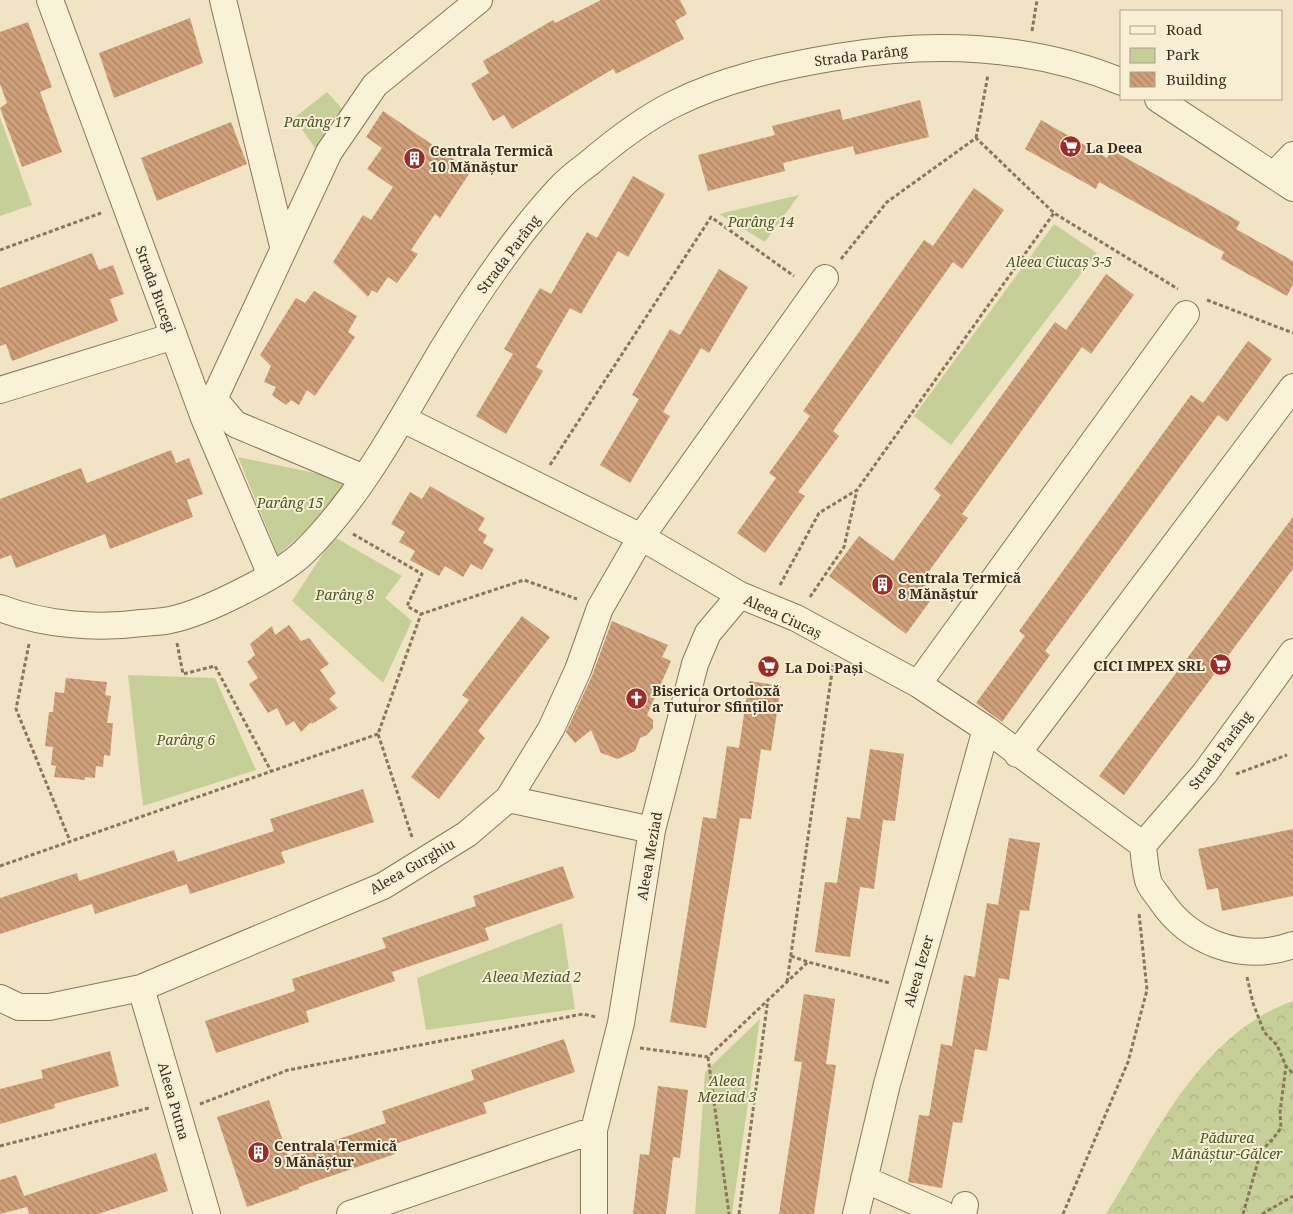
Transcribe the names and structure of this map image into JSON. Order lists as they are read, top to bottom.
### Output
{
  "streets": {
    "street": [
      "Strada Parâng",
      "Strada Bucegi",
      "Aleea Ciucaș",
      "Aleea Meziad",
      "Aleea Gurghiu",
      "Aleea Iezer",
      "Aleea Putna"
    ]
  },
  "crossings": [
    ["Strada Parâng", "Strada Bucegi"],
    ["Strada Parâng", "Aleea Ciucaș"],
    ["Aleea Ciucaș", "Aleea Meziad"],
    ["Aleea Ciucaș", "Aleea Gurghiu"],
    ["Aleea Ciucaș", "Aleea Iezer"],
    ["Aleea Gurghiu", "Aleea Putna"]
  ],
  "parks": [
    "Parâng 17",
    "Parâng 14",
    "Aleea Ciucaș 3-5",
    "Parâng 15",
    "Parâng 8",
    "Parâng 6",
    "Aleea Meziad 2",
    "Aleea Meziad 3",
    "Pădurea Mănăștur-Gălcer"
  ],
  "places": {
    "supermarket": ["La Deea", "CICI IMPEX SRL", "La Doi Pași"],
    "building": ["Centrala Termică 10 Mănăștur", "Centrala Termică 8 Mănăștur", "Centrala Termică 9 Mănăștur"],
    "church": ["Biserica Ortodoxă a Tuturor Sfinților"]
  },
  "legend": ["Road", "Park", "Building"]
}
